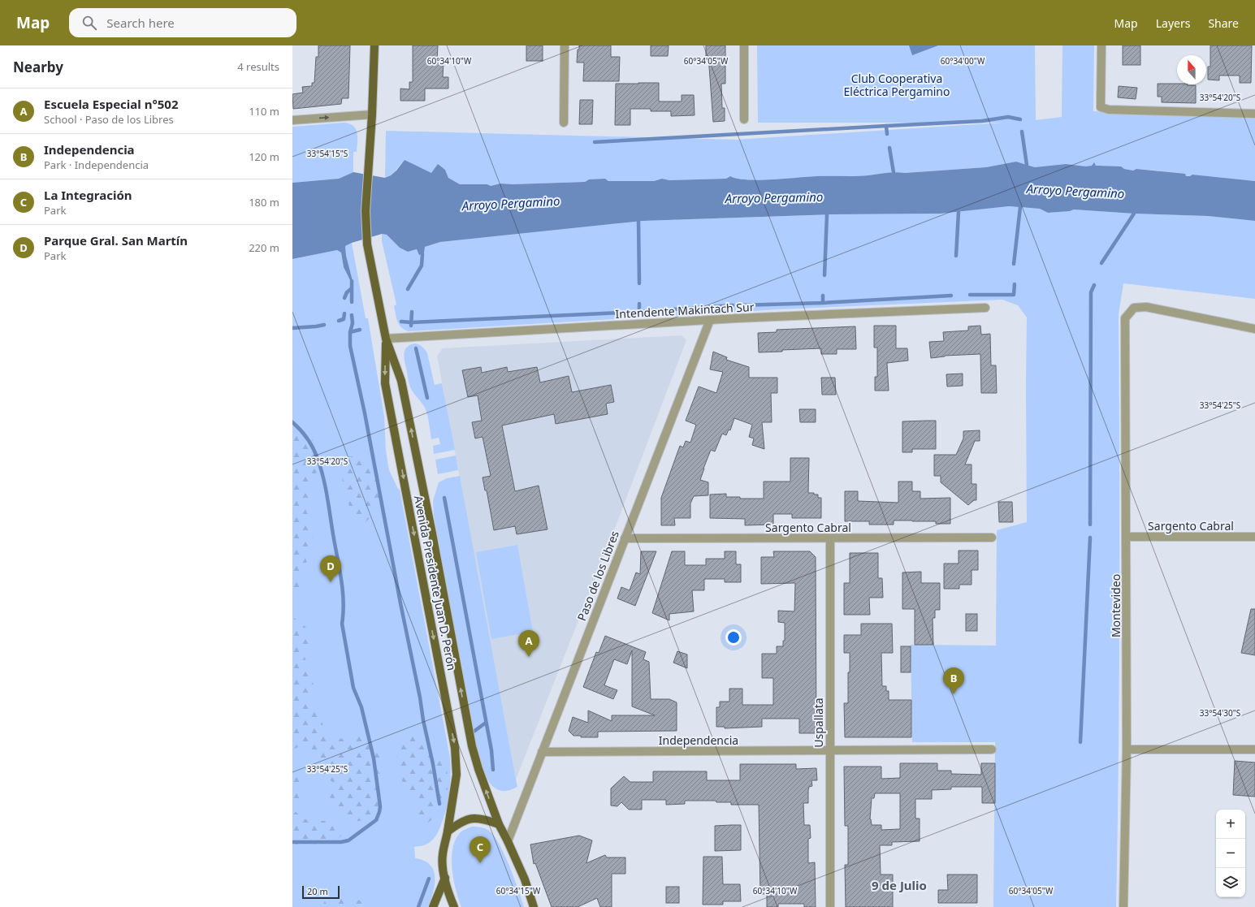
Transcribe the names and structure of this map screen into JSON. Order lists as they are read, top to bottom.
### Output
{
  "streets": {
    "main road": ["Avenida Presidente Juan D. Perón"],
    "street": [
      "Intendente Makintach Sur",
      "Sargento Cabral",
      "Paso de los Libres",
      "Montevideo",
      "Uspallata",
      "Independencia"
    ]
  },
  "crossings": [
    ["Intendente Makintach Sur", "Paso de los Libres"],
    ["Intendente Makintach Sur", "Avenida Presidente Juan D. Perón"],
    ["Sargento Cabral", "Paso de los Libres"],
    ["Sargento Cabral", "Montevideo"],
    ["Sargento Cabral", "Uspallata"],
    ["Paso de los Libres", "Avenida Presidente Juan D. Perón"],
    ["Paso de los Libres", "Independencia"],
    ["Uspallata", "Independencia"]
  ],
  "districts": ["9 de Julio"],
  "water": ["Arroyo Pergamino"],
  "parks": ["Club Cooperativa Eléctrica Pergamino"],
  "scale_bar": "20 m",
  "north": "top",
  "page": {
    "header": "Map",
    "search": "Search here",
    "nav": ["Map", "Layers", "Share"],
    "heading": ["Nearby", "4 results"],
    "list": [
      {
        "mark": "A",
        "name": "Escuela Especial n°502",
        "note": "School · Paso de los Libres",
        "value": "110 m"
      },
      {
        "mark": "B",
        "name": "Independencia",
        "note": "Park · Independencia",
        "value": "120 m"
      },
      {
        "mark": "C",
        "name": "La Integración",
        "note": "Park",
        "value": "180 m"
      },
      {
        "mark": "D",
        "name": "Parque Gral. San Martín",
        "note": "Park",
        "value": "220 m"
      }
    ],
    "pins": [
      "D",
      "A",
      "B",
      "C"
    ],
    "map_buttons": ["+", "−"],
    "scale": "20 m"
  },
  "coordinates": [
    "60°34'10\"W",
    "60°34'05\"W",
    "60°34'00\"W",
    "33°54'20\"S",
    "33°54'15\"S",
    "33°54'25\"S",
    "33°54'30\"S",
    "60°34'15\"W"
  ]
}
